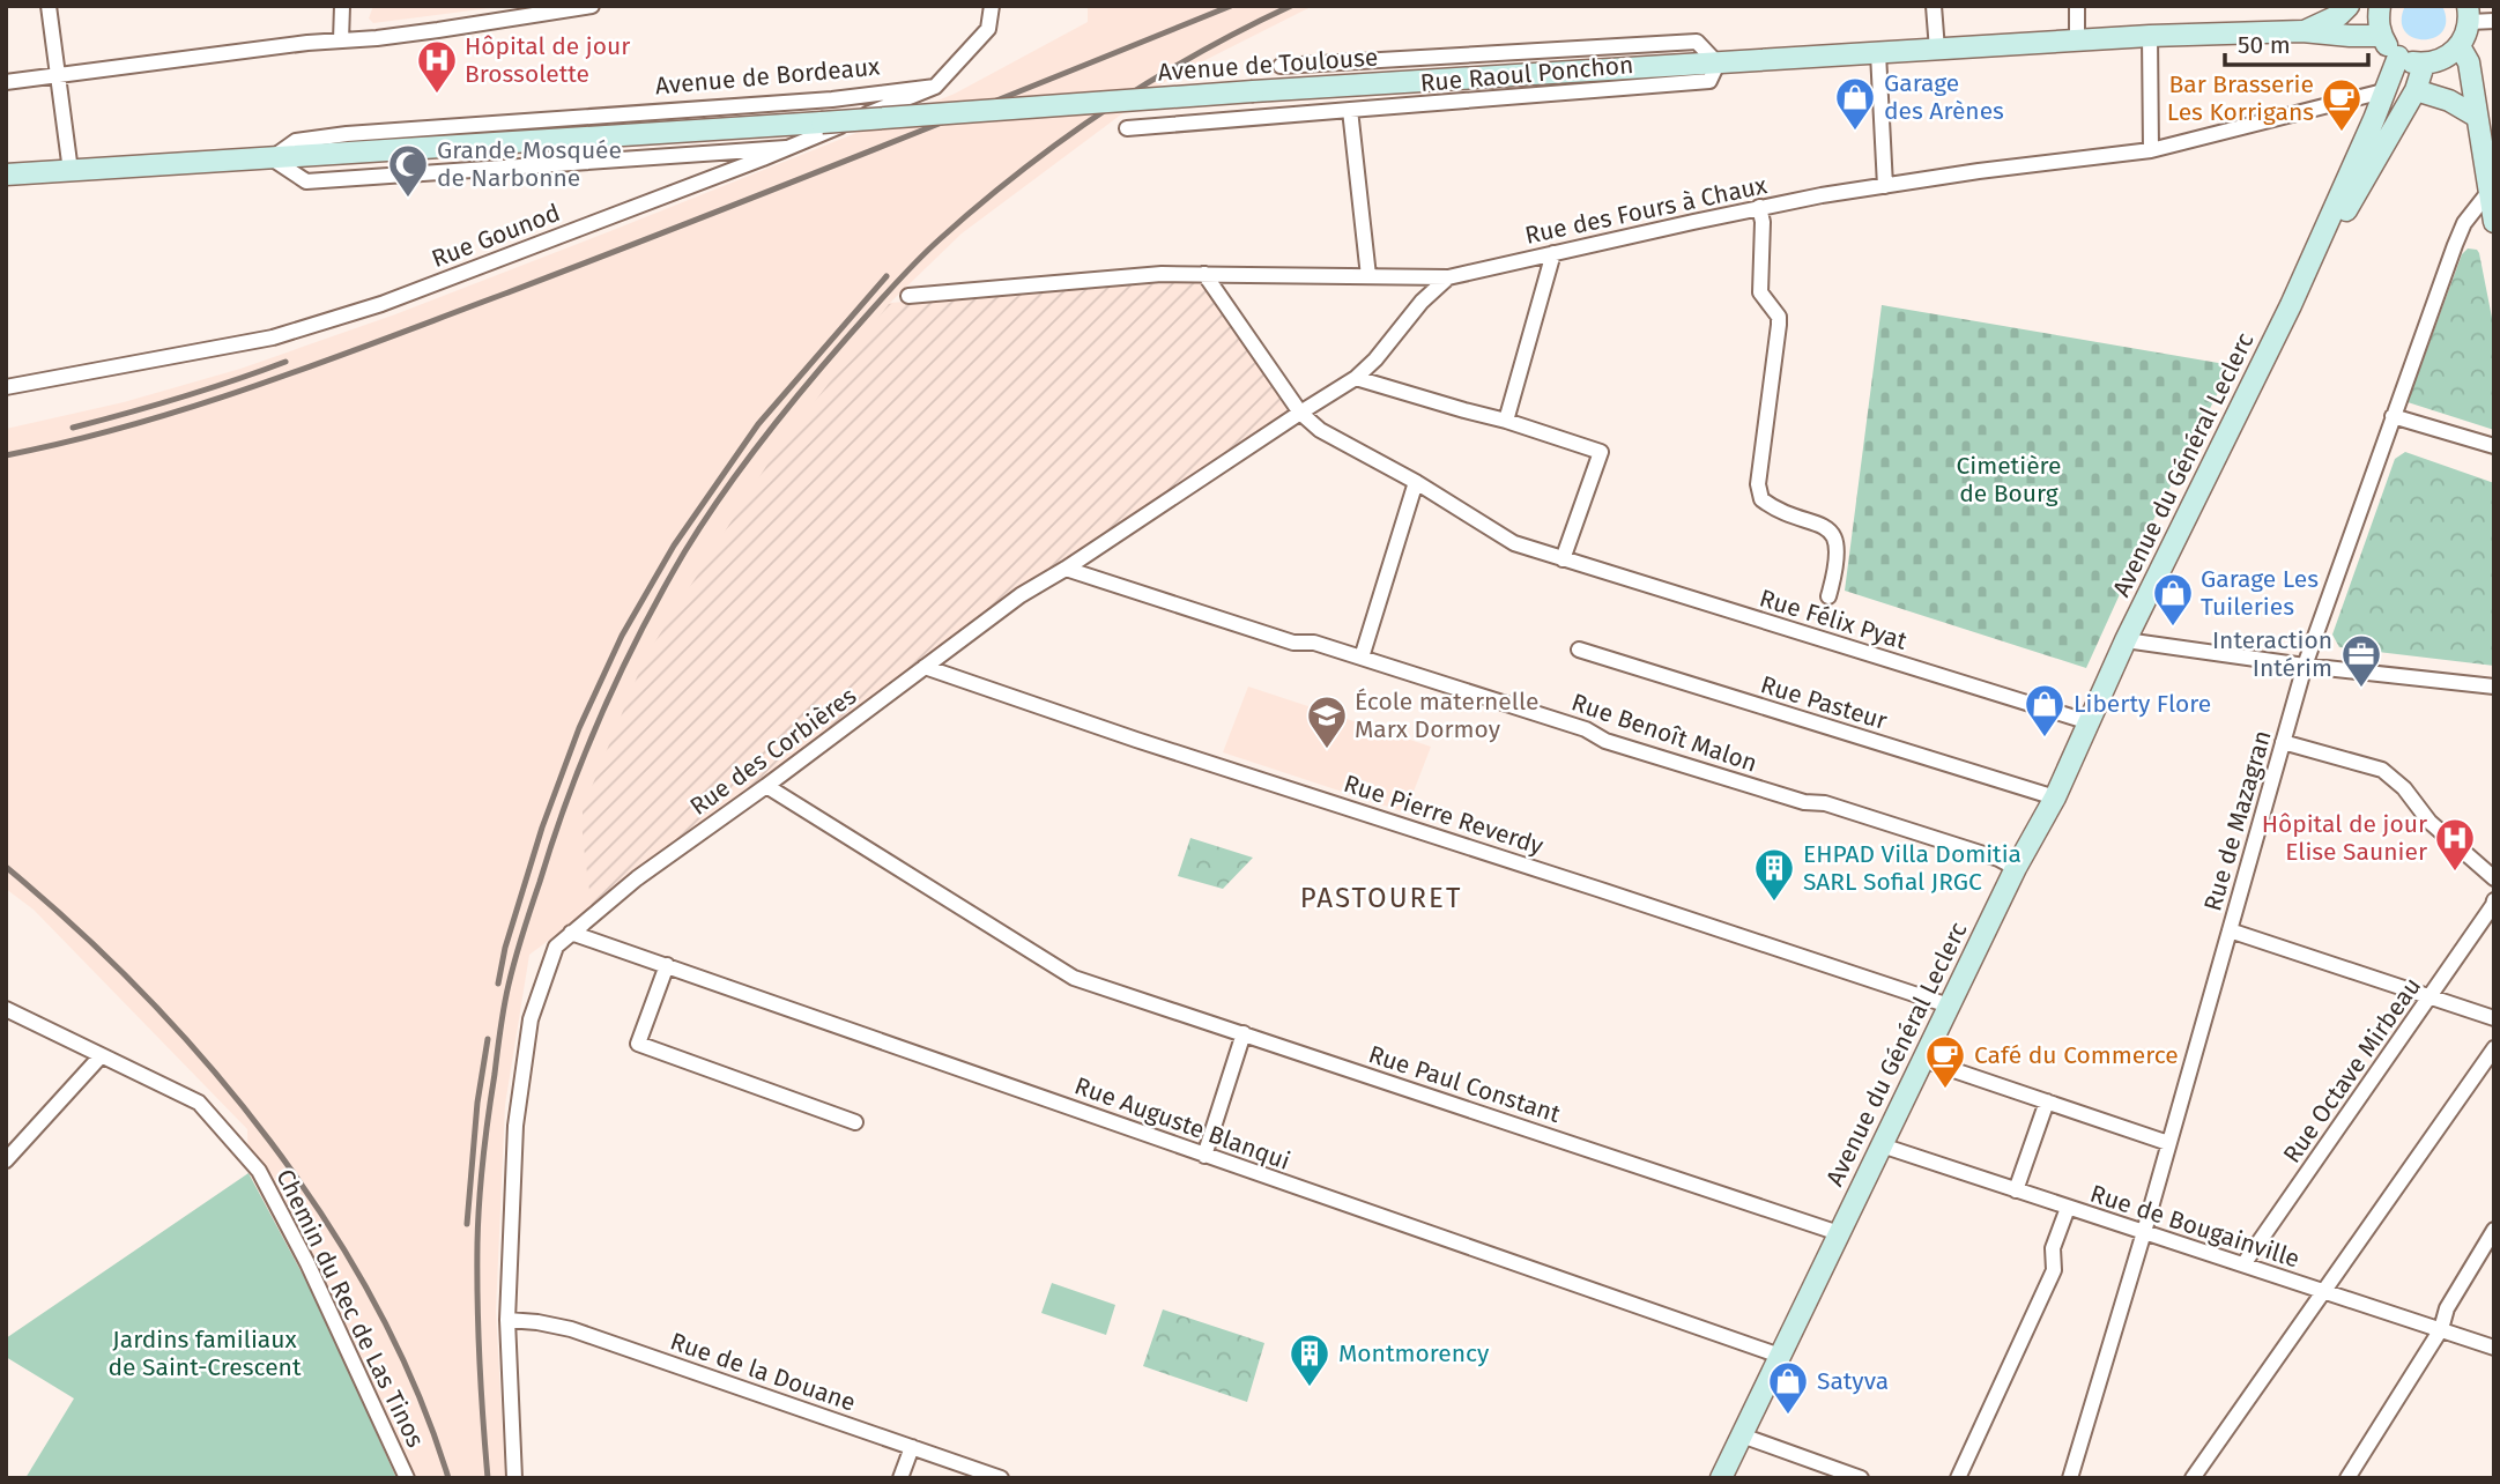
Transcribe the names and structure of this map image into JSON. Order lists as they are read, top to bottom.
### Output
{
  "streets": {
    "main road": ["Avenue de Toulouse", "Avenue de Bordeaux", "Avenue du Général Leclerc"],
    "street": [
      "Rue Raoul Ponchon",
      "Rue des Fours à Chaux",
      "Rue Gounod",
      "Rue Félix Pyat",
      "Rue Pasteur",
      "Rue Benoît Malon",
      "Rue des Corbières",
      "Rue Pierre Reverdy",
      "Rue de Mazagran",
      "Rue Octave Mirbeau",
      "Rue Paul Constant",
      "Rue Auguste Blanqui",
      "Rue de Bougainville",
      "Chemin du Rec de Las Tinos",
      "Rue de la Douane"
    ]
  },
  "crossings": [
    ["Avenue de Toulouse", "Rue Raoul Ponchon"],
    ["Avenue de Toulouse", "Avenue de Bordeaux"],
    ["Avenue de Bordeaux", "Rue Gounod"],
    ["Rue des Fours à Chaux", "Avenue du Général Leclerc"],
    ["Rue des Fours à Chaux", "Rue Félix Pyat"],
    ["Rue des Fours à Chaux", "Rue des Corbières"],
    ["Avenue du Général Leclerc", "Rue Félix Pyat"],
    ["Avenue du Général Leclerc", "Rue Pasteur"],
    ["Avenue du Général Leclerc", "Rue Benoît Malon"],
    ["Avenue du Général Leclerc", "Rue Pierre Reverdy"],
    ["Avenue du Général Leclerc", "Rue Paul Constant"],
    ["Avenue du Général Leclerc", "Rue Auguste Blanqui"],
    ["Avenue du Général Leclerc", "Rue de Bougainville"],
    ["Rue Félix Pyat", "Rue des Corbières"],
    ["Rue Benoît Malon", "Rue des Corbières"],
    ["Rue des Corbières", "Rue Pierre Reverdy"],
    ["Rue des Corbières", "Rue Paul Constant"],
    ["Rue des Corbières", "Rue Auguste Blanqui"],
    ["Rue des Corbières", "Rue de la Douane"],
    ["Rue de Mazagran", "Rue de Bougainville"],
    ["Rue Octave Mirbeau", "Rue de Bougainville"]
  ],
  "districts": ["PASTOURET"],
  "parks": ["Cimetière de Bourg", "Jardins familiaux de Saint-Crescent"],
  "places": {
    "hospital": ["Hôpital de jour Brossolette", "Hôpital de jour Elise Saunier"],
    "shop": [
      "Garage des Arènes",
      "Garage Les Tuileries",
      "Liberty Flore",
      "Satyva"
    ],
    "cafe": ["Bar Brasserie Les Korrigans", "Café du Commerce"],
    "mosque": ["Grande Mosquée de Narbonne"],
    "office": ["Interaction Intérim"],
    "school or university": ["École maternelle Marx Dormoy"],
    "building": ["EHPAD Villa Domitia SARL Sofial JRGC", "Montmorency"]
  },
  "scale_bar": "50 m"
}
